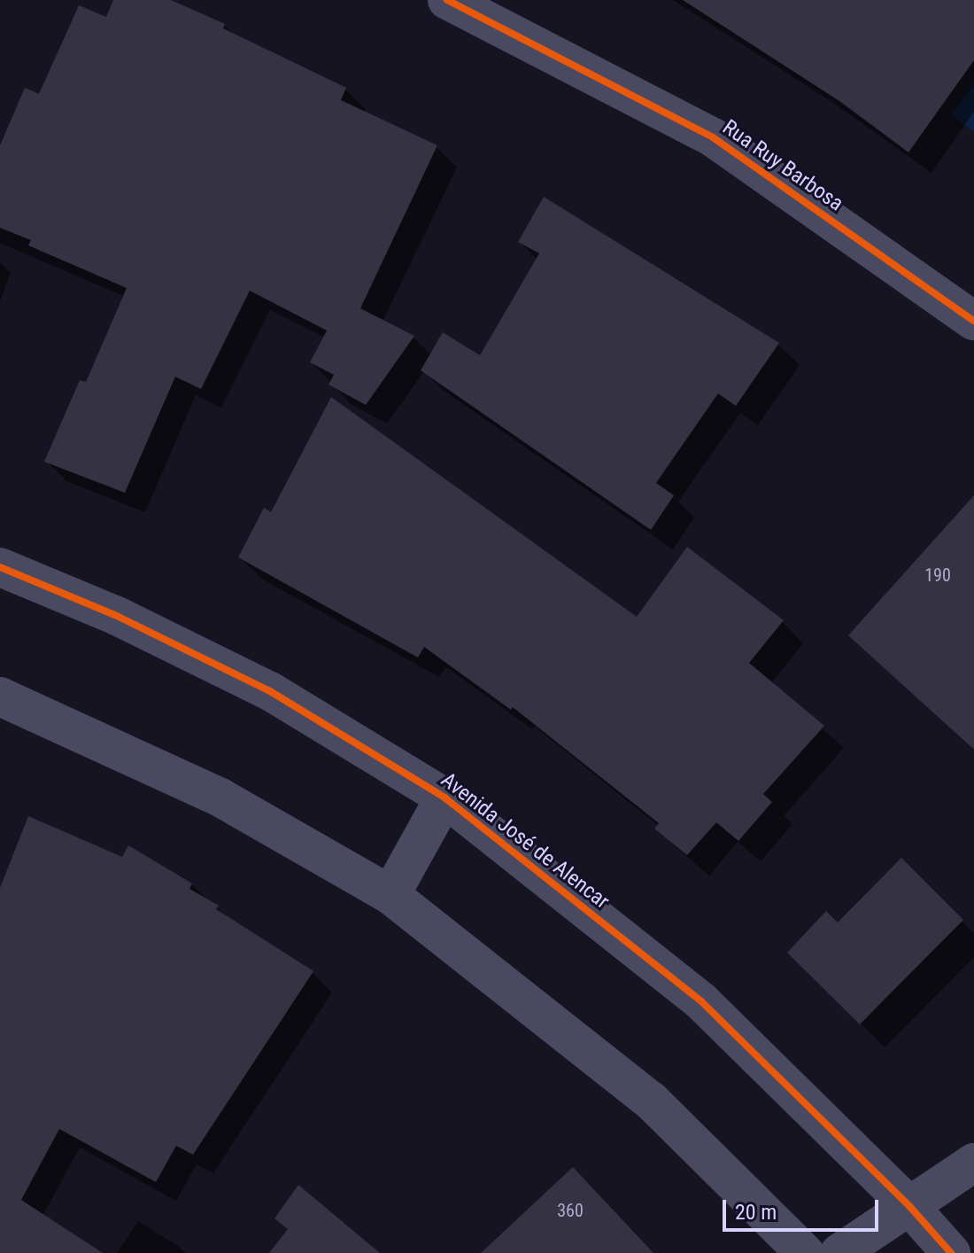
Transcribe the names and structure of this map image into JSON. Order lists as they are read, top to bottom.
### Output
{
  "streets": {
    "street": ["Rua Ruy Barbosa", "Avenida José de Alencar"]
  },
  "house_numbers": ["190", "360"],
  "scale_bar": "20 m"
}
